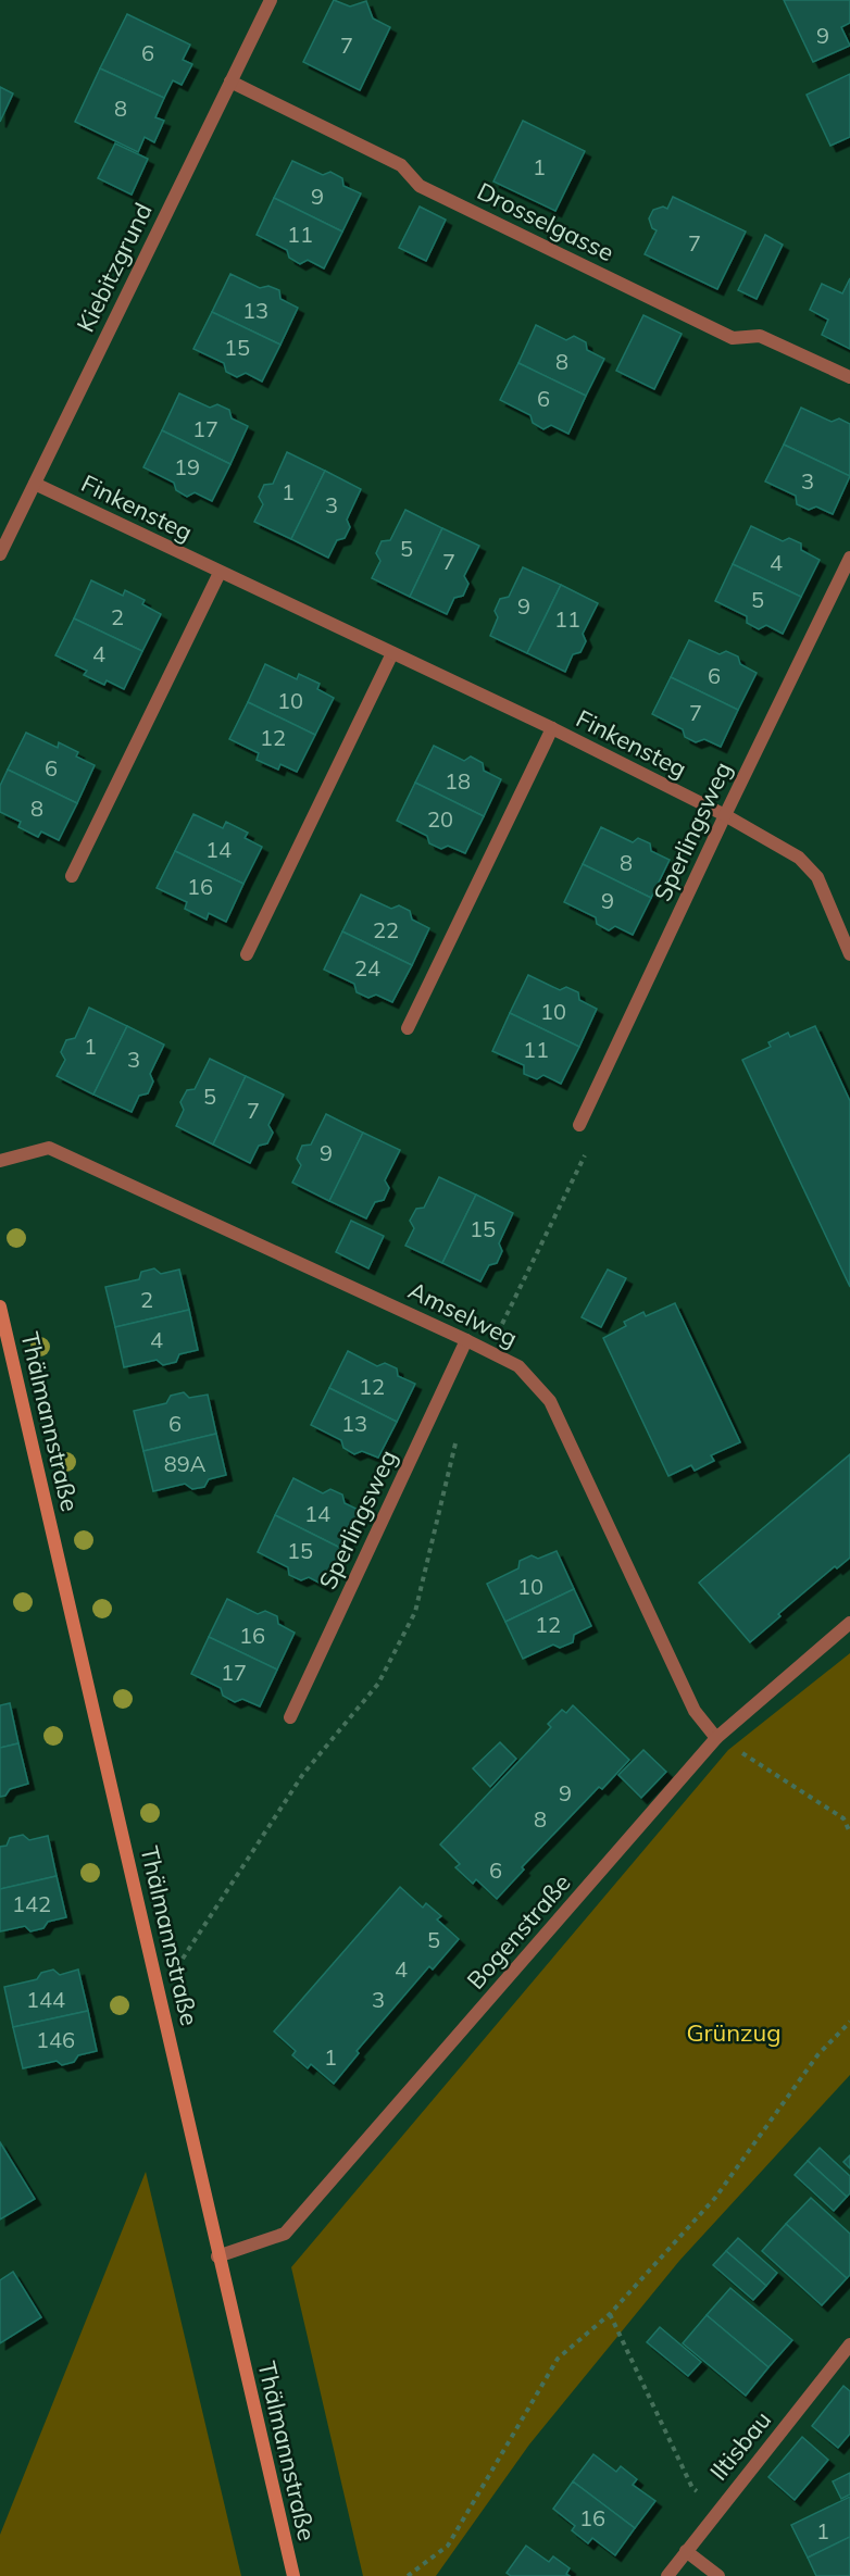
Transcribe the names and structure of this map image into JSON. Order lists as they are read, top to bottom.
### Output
{
  "streets": {
    "street": [
      "Drosselgasse",
      "Kiebitzgrund",
      "Finkensteg",
      "Sperlingsweg",
      "Amselweg",
      "Thälmannstraße",
      "Bogenstraße",
      "Iltisbau"
    ]
  },
  "crossings": [
    ["Drosselgasse", "Kiebitzgrund"],
    ["Kiebitzgrund", "Finkensteg"],
    ["Finkensteg", "Sperlingsweg"],
    ["Sperlingsweg", "Amselweg"],
    ["Amselweg", "Bogenstraße"],
    ["Thälmannstraße", "Bogenstraße"]
  ],
  "parks": ["Grünzug"],
  "house_numbers": [
    "9",
    "7",
    "6",
    "8",
    "1",
    "9",
    "11",
    "7",
    "13",
    "15",
    "8",
    "6",
    "17",
    "19",
    "3",
    "1",
    "3",
    "5",
    "7",
    "4",
    "5",
    "9",
    "2",
    "11",
    "4",
    "6",
    "10",
    "7",
    "12",
    "6",
    "18",
    "8",
    "20",
    "14",
    "8",
    "16",
    "9",
    "22",
    "24",
    "10",
    "1",
    "11",
    "3",
    "5",
    "7",
    "9",
    "15",
    "2",
    "4",
    "12",
    "6",
    "13",
    "89A",
    "14",
    "15",
    "10",
    "12",
    "16",
    "17",
    "9",
    "8",
    "6",
    "142",
    "5",
    "4",
    "144",
    "3",
    "146",
    "1",
    "16",
    "1"
  ]
}
